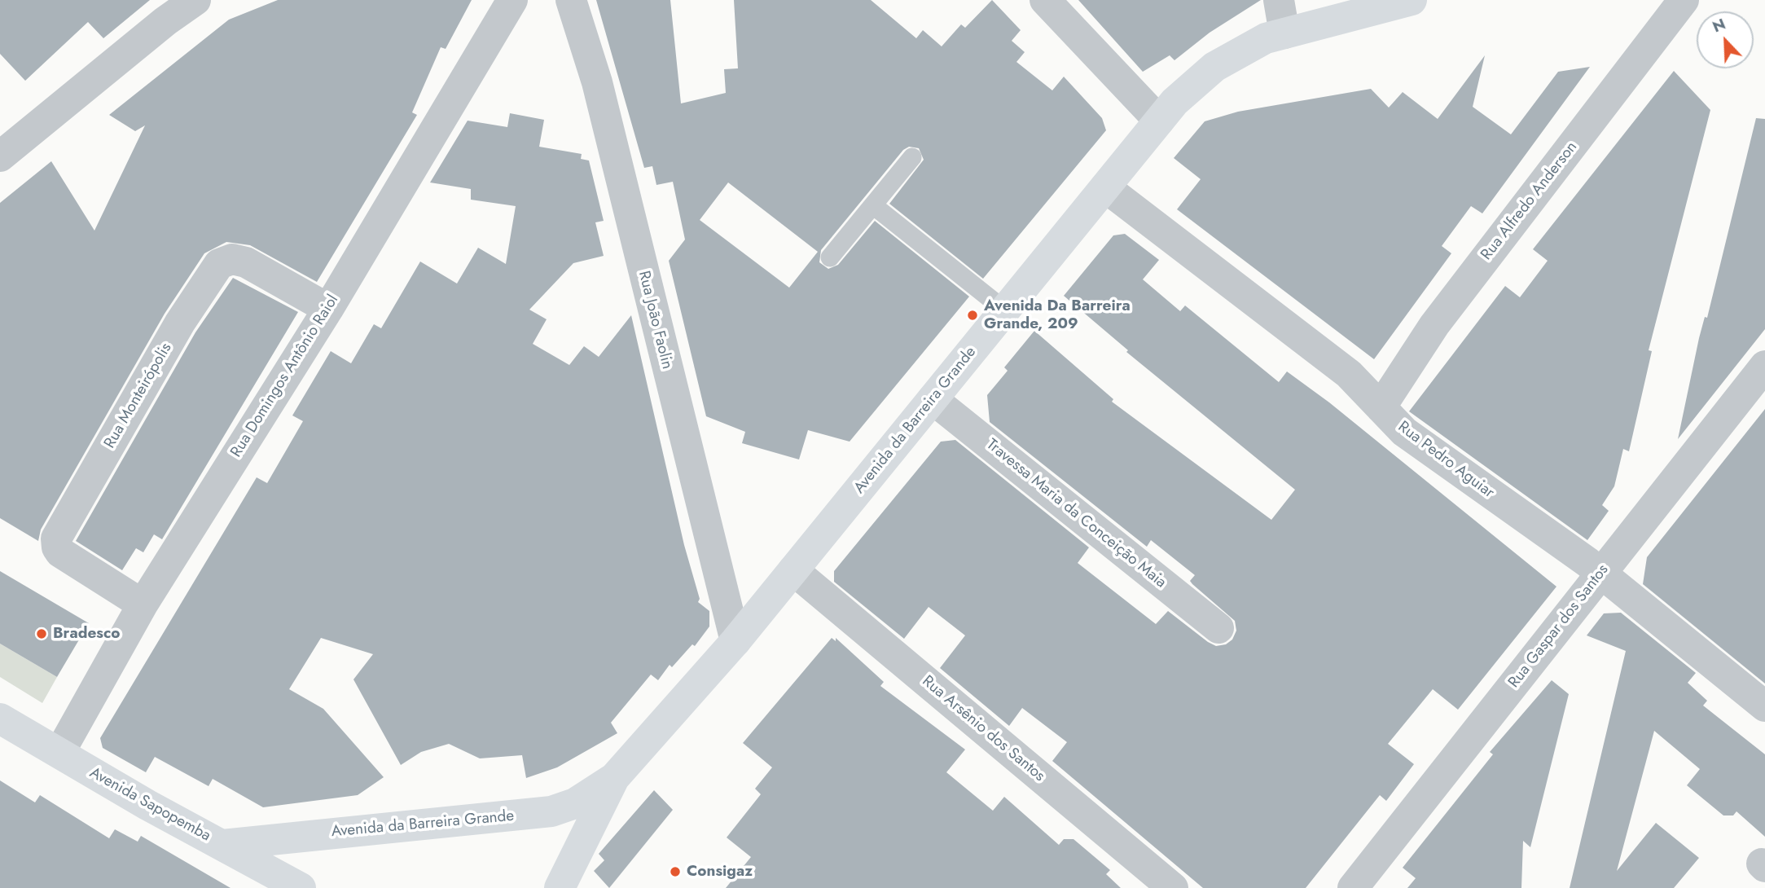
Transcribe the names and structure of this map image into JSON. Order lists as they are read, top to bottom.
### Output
{
  "streets": {
    "main road": ["Avenida da Barreira Grande", "Avenida Sapopemba"],
    "street": [
      "Rua Alfredo Anderson",
      "Rua João Faolin",
      "Rua Domingos Antônio Raiol",
      "Rua Monteirópolis",
      "Rua Pedro Aguiar",
      "Travessa Maria da Conceição Maia",
      "Rua Gaspar dos Santos",
      "Rua Arsênio dos Santos"
    ]
  },
  "crossings": [
    ["Rua Alfredo Anderson", "Rua Pedro Aguiar"],
    ["Rua João Faolin", "Avenida da Barreira Grande"],
    ["Rua Domingos Antônio Raiol", "Rua Monteirópolis"],
    ["Rua Domingos Antônio Raiol", "Avenida Sapopemba"],
    ["Avenida da Barreira Grande", "Rua Pedro Aguiar"],
    ["Avenida da Barreira Grande", "Travessa Maria da Conceição Maia"],
    ["Avenida da Barreira Grande", "Rua Arsênio dos Santos"],
    ["Avenida da Barreira Grande", "Avenida Sapopemba"],
    ["Rua Pedro Aguiar", "Rua Gaspar dos Santos"]
  ],
  "places": ["Avenida Da Barreira Grande, 209", "Bradesco", "Consigaz"],
  "north": "top left"
}
